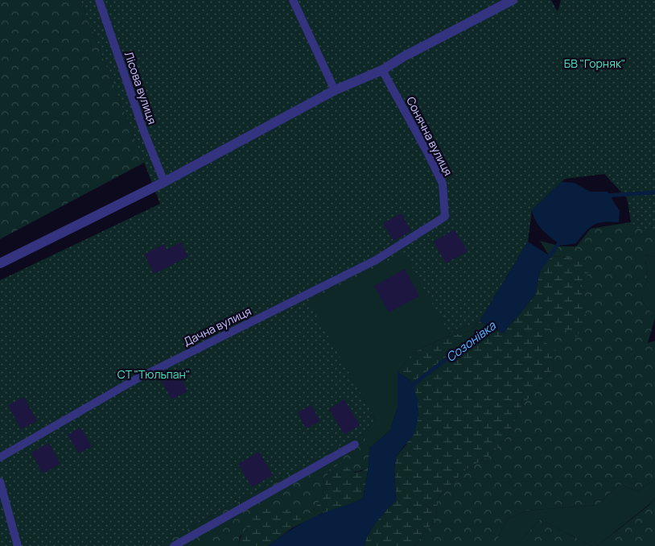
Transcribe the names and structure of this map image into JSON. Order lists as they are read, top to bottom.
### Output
{
  "streets": {
    "lane": ["Лісова вулиця", "Сонячна вулиця", "Дачна вулиця"]
  },
  "crossings": [
    ["Сонячна вулиця", "Дачна вулиця"]
  ],
  "water": ["Созонівка"],
  "parks": ["БВ \"Горняк\"", "СТ \"Тюльпан\""]
}
